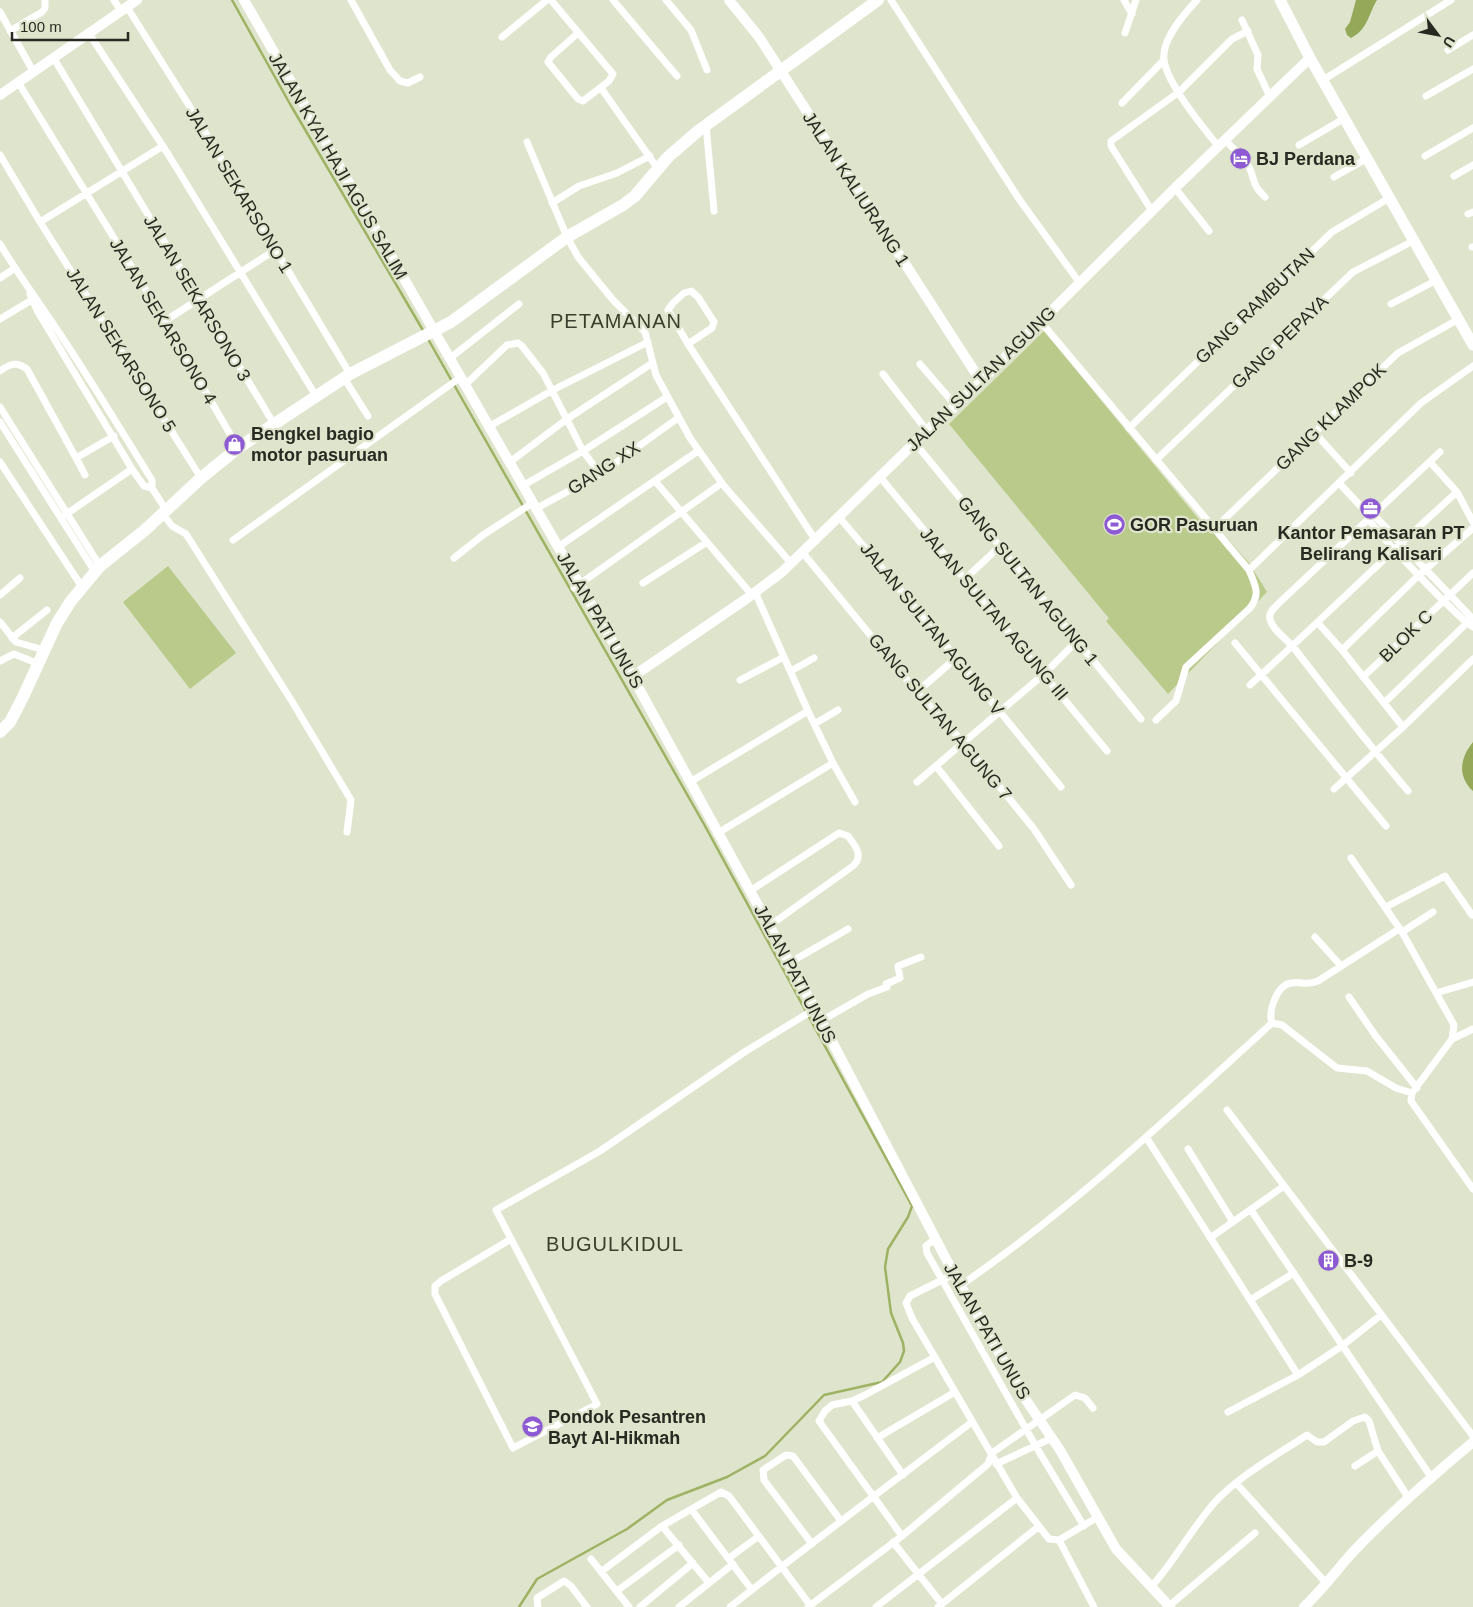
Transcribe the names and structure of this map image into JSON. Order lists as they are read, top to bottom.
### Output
{
  "streets": {
    "main road": [
      "JALAN KYAI HAJI AGUS SALIM",
      "JALAN KALIURANG 1",
      "JALAN SULTAN AGUNG",
      "JALAN PATI UNUS"
    ],
    "street": [
      "JALAN SEKARSONO 1",
      "JALAN SEKARSONO 3",
      "GANG RAMBUTAN",
      "JALAN SEKARSONO 4",
      "GANG PEPAYA",
      "JALAN SEKARSONO 5",
      "GANG KLAMPOK",
      "GANG XX",
      "GANG SULTAN AGUNG 1",
      "JALAN SULTAN AGUNG III",
      "JALAN SULTAN AGUNG V",
      "BLOK C",
      "GANG SULTAN AGUNG 7"
    ]
  },
  "crossings": [
    ["JALAN KYAI HAJI AGUS SALIM", "JALAN PATI UNUS"],
    ["JALAN KALIURANG 1", "JALAN SULTAN AGUNG"],
    ["JALAN SULTAN AGUNG", "GANG SULTAN AGUNG 1"],
    ["JALAN SULTAN AGUNG", "JALAN SULTAN AGUNG III"],
    ["JALAN SULTAN AGUNG", "JALAN PATI UNUS"],
    ["JALAN SULTAN AGUNG", "JALAN SULTAN AGUNG V"],
    ["JALAN SULTAN AGUNG", "GANG SULTAN AGUNG 7"],
    ["GANG XX", "JALAN PATI UNUS"]
  ],
  "districts": ["PETAMANAN", "BUGULKIDUL"],
  "places": {
    "hotel": ["BJ Perdana"],
    "shop": ["Bengkel bagio motor pasuruan"],
    "office": ["Kantor Pemasaran PT Belirang Kalisari"],
    "sports": ["GOR Pasuruan"],
    "building": ["B-9"],
    "school or university": ["Pondok Pesantren Bayt Al-Hikmah"]
  },
  "scale_bar": "100 m",
  "north": "bottom right"
}
